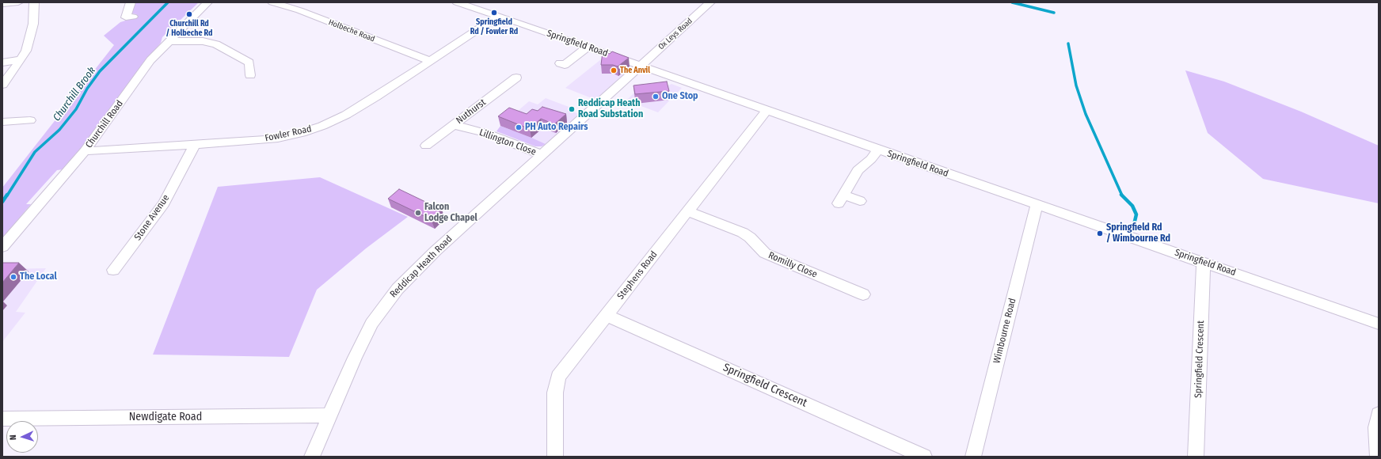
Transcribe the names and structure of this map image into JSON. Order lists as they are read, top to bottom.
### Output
{
  "streets": {
    "street": [
      "Holbeche Road",
      "Ox Leys Road",
      "Springfield Road",
      "Nuthurst",
      "Churchill Road",
      "Fowler Road",
      "Lillington Close",
      "Stone Avenue",
      "Romilly Close",
      "Reddicap Heath Road",
      "Stephens Road",
      "Wimbourne Road",
      "Springfield Crescent",
      "Newdigate Road"
    ]
  },
  "crossings": [
    ["Holbeche Road", "Fowler Road"],
    ["Ox Leys Road", "Springfield Road"],
    ["Ox Leys Road", "Reddicap Heath Road"],
    ["Springfield Road", "Fowler Road"],
    ["Springfield Road", "Reddicap Heath Road"],
    ["Springfield Road", "Stephens Road"],
    ["Springfield Road", "Wimbourne Road"],
    ["Springfield Road", "Springfield Crescent"],
    ["Nuthurst", "Lillington Close"],
    ["Churchill Road", "Fowler Road"],
    ["Fowler Road", "Stone Avenue"],
    ["Lillington Close", "Reddicap Heath Road"],
    ["Romilly Close", "Stephens Road"],
    ["Reddicap Heath Road", "Newdigate Road"],
    ["Stephens Road", "Springfield Crescent"]
  ],
  "water": ["Churchill Brook"],
  "places": [
    "Springfield Rd / Fowler Rd",
    "Churchill Rd / Holbeche Rd",
    "The Anvil",
    "One Stop",
    "Reddicap Heath Road Substation",
    "PH Auto Repairs",
    "Falcon Lodge Chapel",
    "Springfield Rd / Wimbourne Rd",
    "The Local"
  ],
  "north": "left"
}
